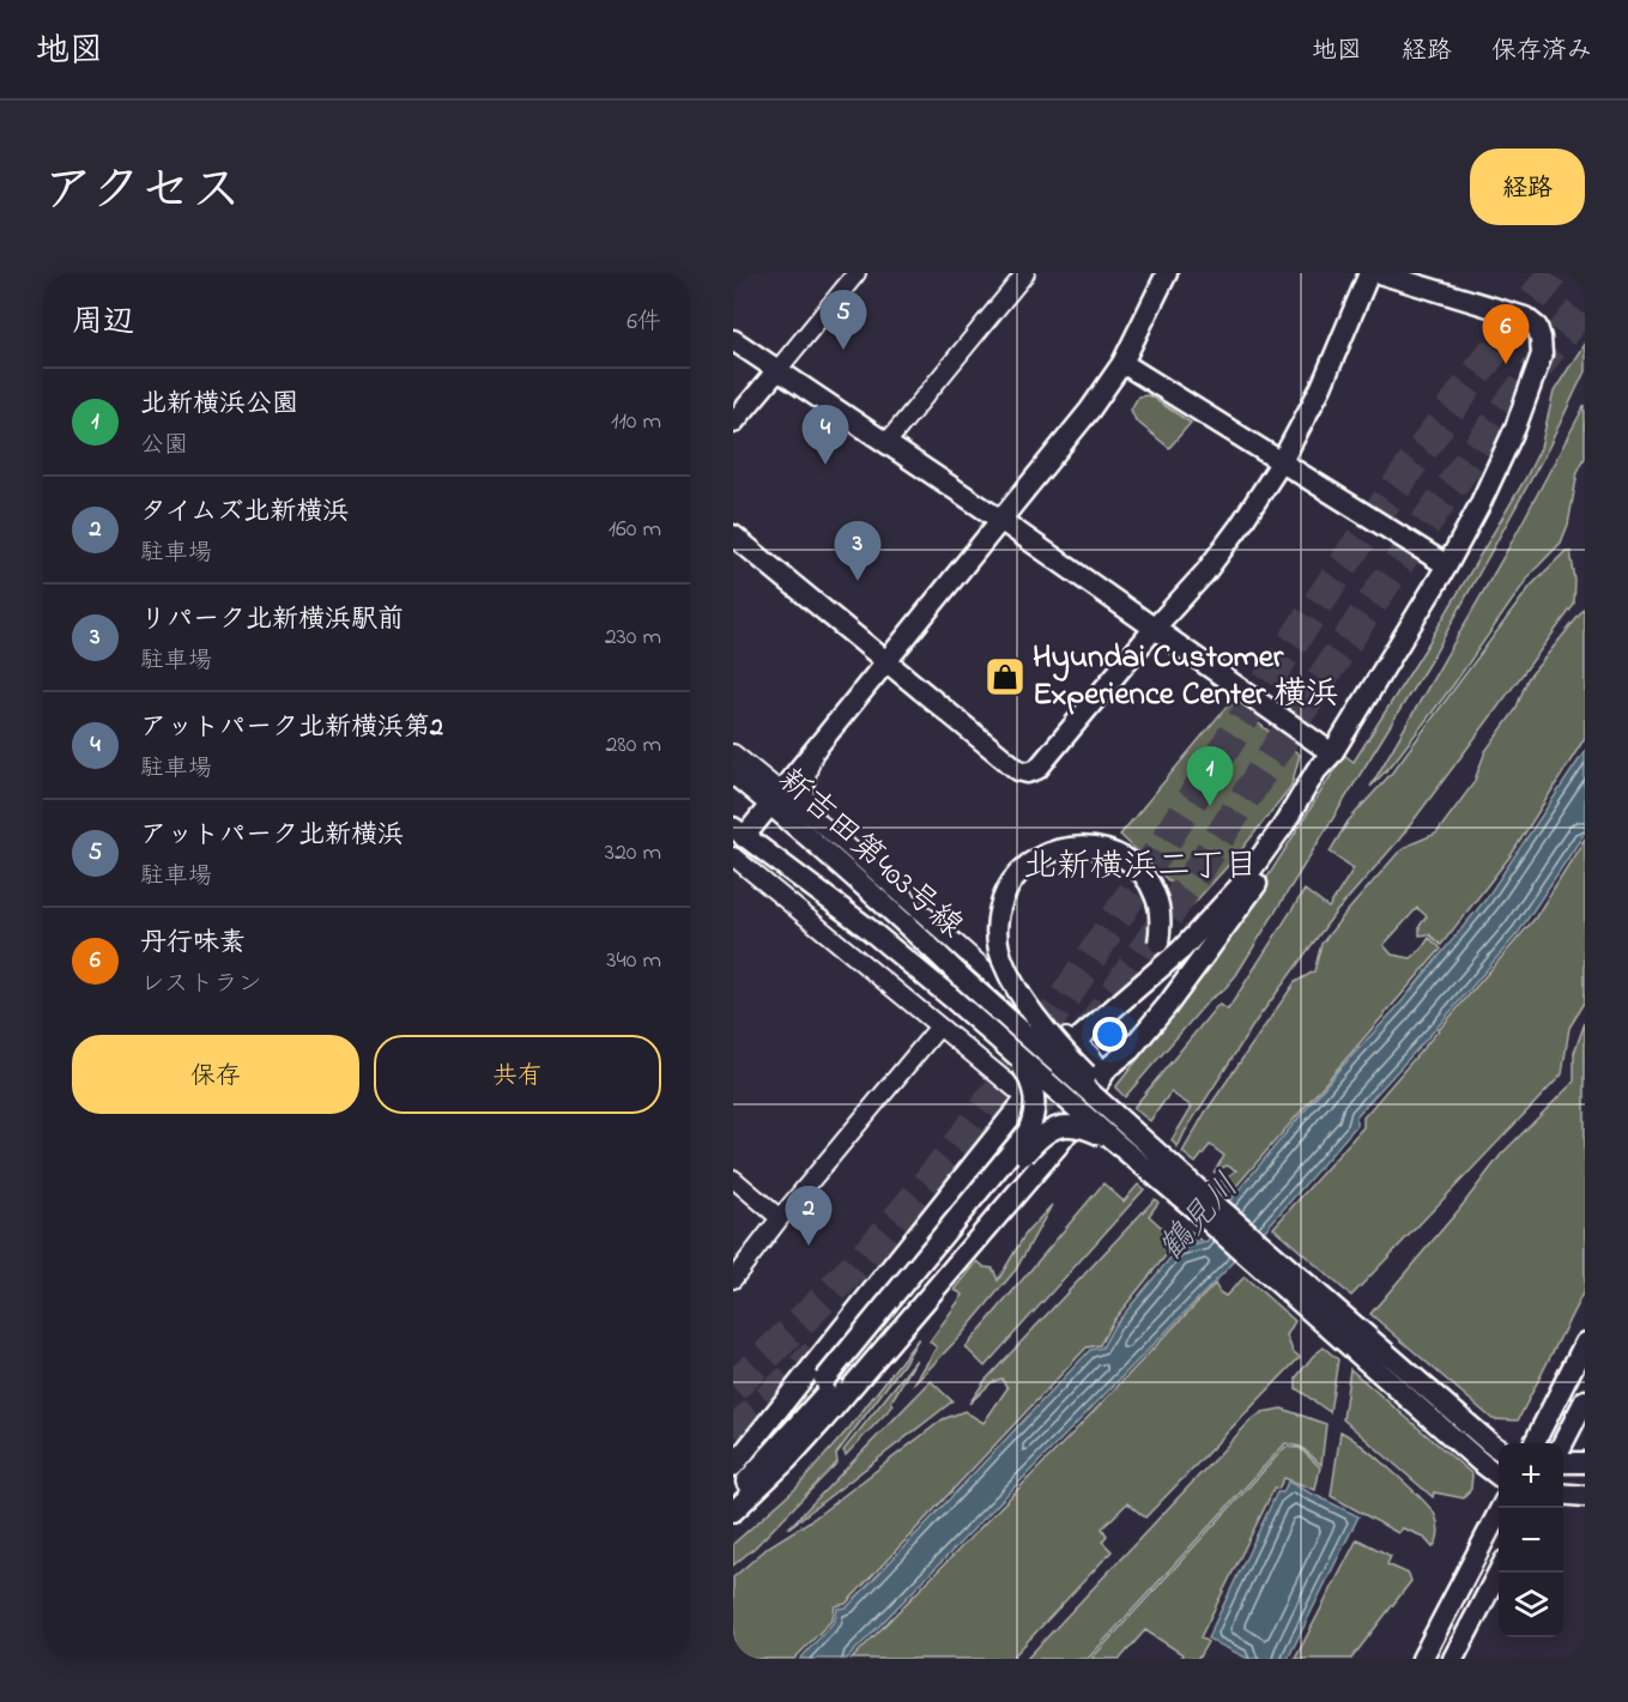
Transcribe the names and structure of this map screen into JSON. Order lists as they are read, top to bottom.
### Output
{
  "streets": {
    "street": ["新吉田第403号線"]
  },
  "districts": ["北新横浜二丁目"],
  "water": ["鶴見川"],
  "places": {
    "shop": ["Hyundai Customer Experience Center 横浜"]
  },
  "page": {
    "header": "地図",
    "nav": ["地図", "経路", "保存済み"],
    "title": "アクセス",
    "buttons": [
      "経路",
      ["保存", "共有"]
    ],
    "heading": ["周辺", "6件"],
    "pins": [
      "5",
      "6",
      "4",
      "3",
      "1",
      "2"
    ],
    "list": [
      {
        "mark": "1",
        "name": "北新横浜公園",
        "note": "公園",
        "value": "110 m"
      },
      {
        "mark": "2",
        "name": "タイムズ北新横浜",
        "note": "駐車場",
        "value": "160 m"
      },
      {
        "mark": "3",
        "name": "リパーク北新横浜駅前",
        "note": "駐車場",
        "value": "230 m"
      },
      {
        "mark": "4",
        "name": "アットパーク北新横浜第2",
        "note": "駐車場",
        "value": "280 m"
      },
      {
        "mark": "5",
        "name": "アットパーク北新横浜",
        "note": "駐車場",
        "value": "320 m"
      },
      {
        "mark": "6",
        "name": "丹行味素",
        "note": "レストラン",
        "value": "340 m"
      }
    ],
    "map_buttons": ["+", "−"]
  }
}
